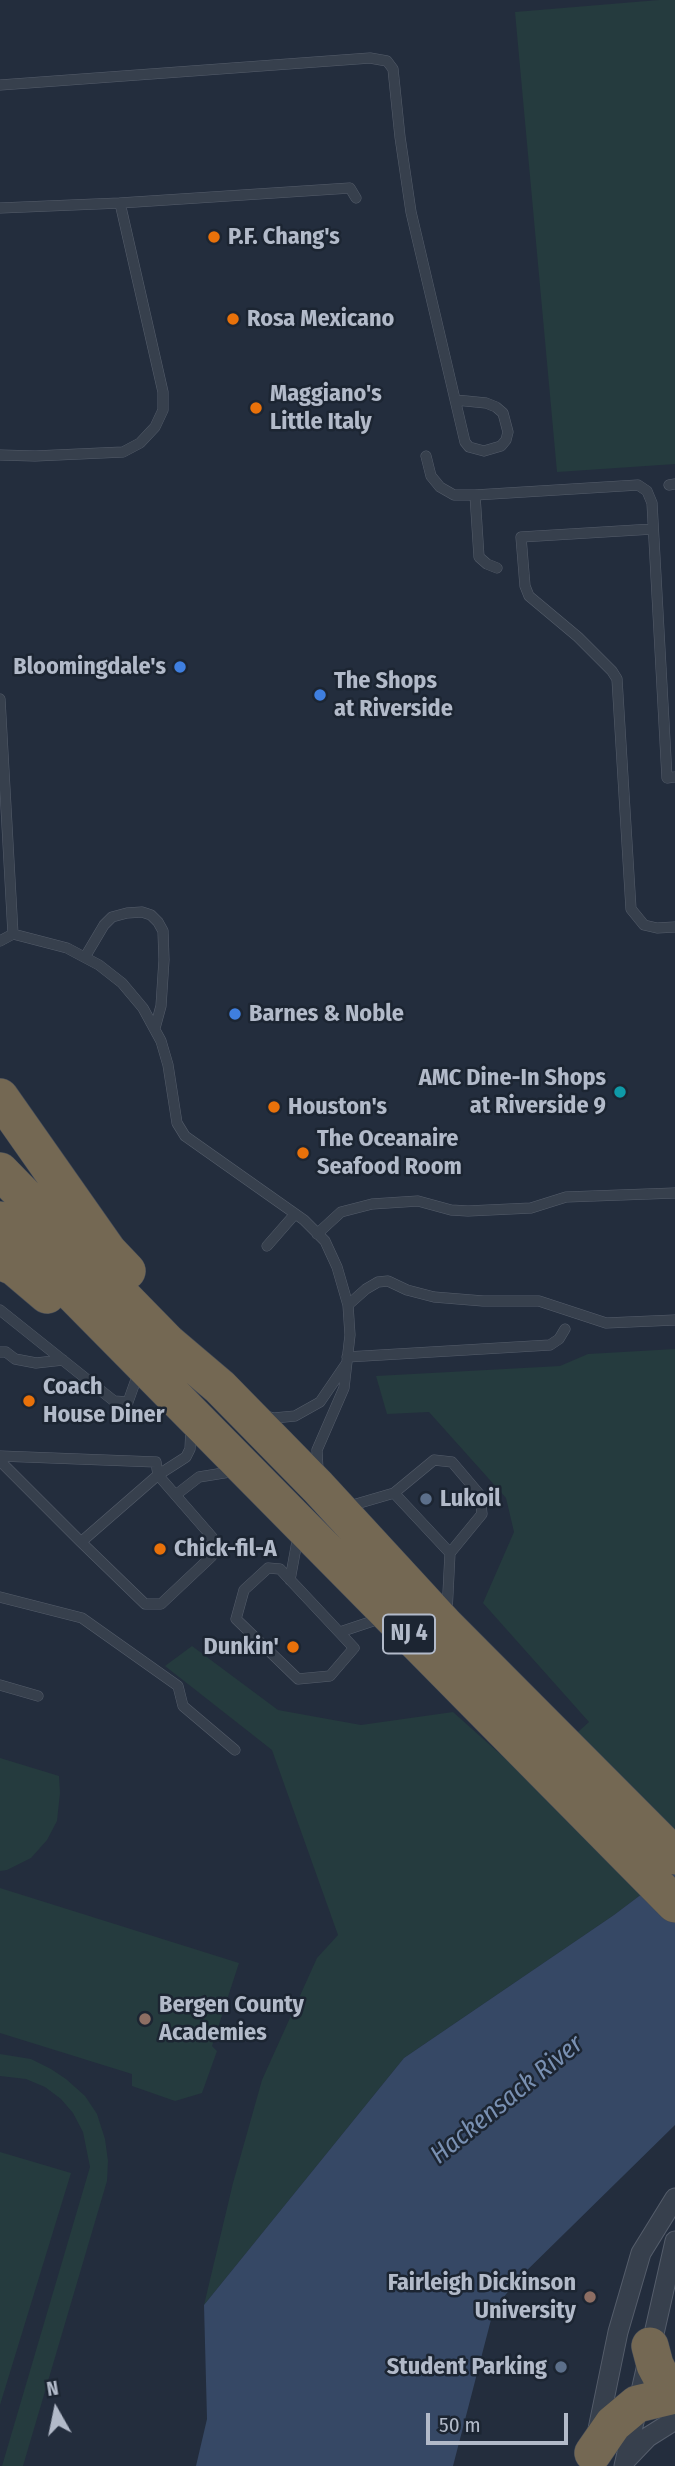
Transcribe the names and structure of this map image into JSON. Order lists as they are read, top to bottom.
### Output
{
  "streets": {
    "highway": ["NJ 4"]
  },
  "water": ["Hackensack River"],
  "places": [
    "P.F. Chang's",
    "Rosa Mexicano",
    "Maggiano's Little Italy",
    "Bloomingdale's",
    "The Shops at Riverside",
    "Barnes & Noble",
    "AMC Dine-In Shops at Riverside 9",
    "Houston's",
    "The Oceanaire Seafood Room",
    "Coach House Diner",
    "Lukoil",
    "Chick-fil-A",
    "Dunkin'",
    "Bergen County Academies",
    "Fairleigh Dickinson University",
    "Student Parking"
  ],
  "scale_bar": "50 m",
  "north": "top"
}
